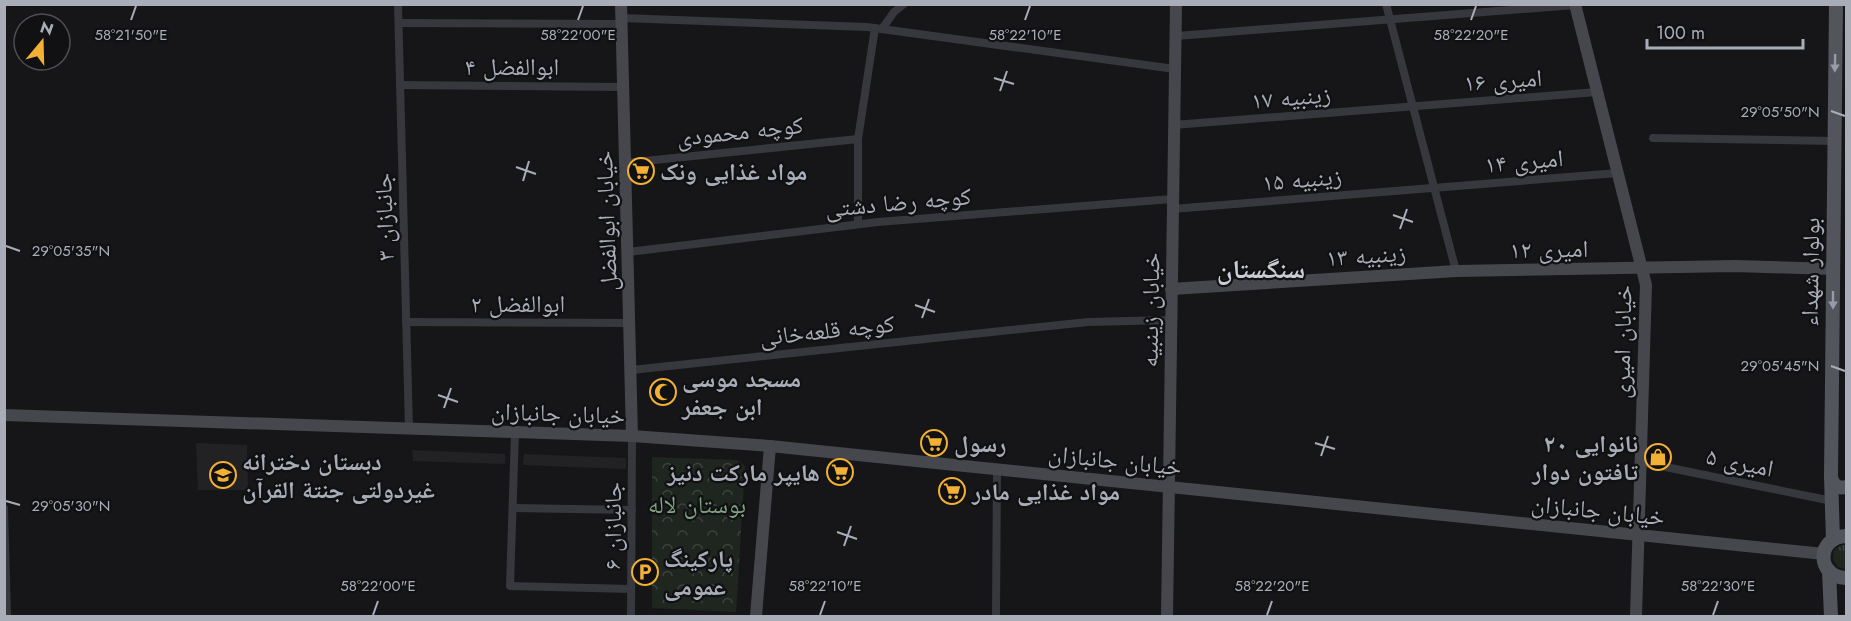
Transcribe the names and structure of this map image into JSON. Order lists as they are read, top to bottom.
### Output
{
  "streets": {
    "main road": ["بولوار شهداء"],
    "street": [
      "ابوالفضل ۴",
      "امیری ۱۶",
      "زینبیه ۱۷",
      "کوچه محمودی",
      "امیری ۱۴",
      "زینبیه ۱۵",
      "کوچه رضا دشتی",
      "جانبازان ۳",
      "خیابان ابوالفضل",
      "امیری ۱۲",
      "زینبیه ۱۳",
      "ابوالفضل ۲",
      "خیابان زینبیه",
      "کوچه قلعه‌خانی",
      "خیابان امیری",
      "خیابان جانبازان",
      "امیری ۵",
      "جانبازان ۶"
    ]
  },
  "crossings": [
    ["ابوالفضل ۴", "جانبازان ۳"],
    ["ابوالفضل ۴", "خیابان ابوالفضل"],
    ["امیری ۱۶", "زینبیه ۱۷"],
    ["امیری ۱۶", "خیابان امیری"],
    ["زینبیه ۱۷", "خیابان زینبیه"],
    ["کوچه محمودی", "خیابان ابوالفضل"],
    ["امیری ۱۴", "زینبیه ۱۵"],
    ["امیری ۱۴", "خیابان امیری"],
    ["زینبیه ۱۵", "کوچه رضا دشتی"],
    ["زینبیه ۱۵", "خیابان زینبیه"],
    ["کوچه رضا دشتی", "خیابان ابوالفضل"],
    ["کوچه رضا دشتی", "خیابان زینبیه"],
    ["جانبازان ۳", "ابوالفضل ۲"],
    ["جانبازان ۳", "خیابان جانبازان"],
    ["خیابان ابوالفضل", "ابوالفضل ۲"],
    ["خیابان ابوالفضل", "کوچه قلعه‌خانی"],
    ["خیابان ابوالفضل", "خیابان جانبازان"],
    ["خیابان ابوالفضل", "جانبازان ۶"],
    ["امیری ۱۲", "زینبیه ۱۳"],
    ["امیری ۱۲", "بولوار شهداء"],
    ["امیری ۱۲", "خیابان امیری"],
    ["زینبیه ۱۳", "خیابان زینبیه"],
    ["بولوار شهداء", "امیری ۵"],
    ["خیابان زینبیه", "کوچه قلعه‌خانی"],
    ["خیابان زینبیه", "خیابان جانبازان"],
    ["خیابان امیری", "خیابان جانبازان"],
    ["خیابان امیری", "امیری ۵"],
    ["خیابان جانبازان", "جانبازان ۶"]
  ],
  "one_way": ["بولوار شهداء"],
  "districts": ["سنگستان"],
  "parks": ["بوستان لاله"],
  "places": {
    "supermarket": [
      "مواد غذایی ونک",
      "رسول",
      "هایپر مارکت دنیز",
      "مواد غذایی مادر"
    ],
    "mosque": ["مسجد موسی ابن جعفر"],
    "shop": ["نانوایی ۲۰ تافتون دوار"],
    "school or university": ["دبستان دخترانه غیردولتی جنتة القرآن"],
    "parking": ["پارکینگ عمومی"]
  },
  "scale_bar": "100 m",
  "north": "top",
  "coordinates": [
    "58°21'50\"E",
    "58°22'00\"E",
    "58°22'10\"E",
    "58°22'20\"E",
    "29°05'50\"N",
    "29°05'35\"N",
    "29°05'45\"N",
    "29°05'30\"N",
    "58°22'30\"E"
  ]
}
